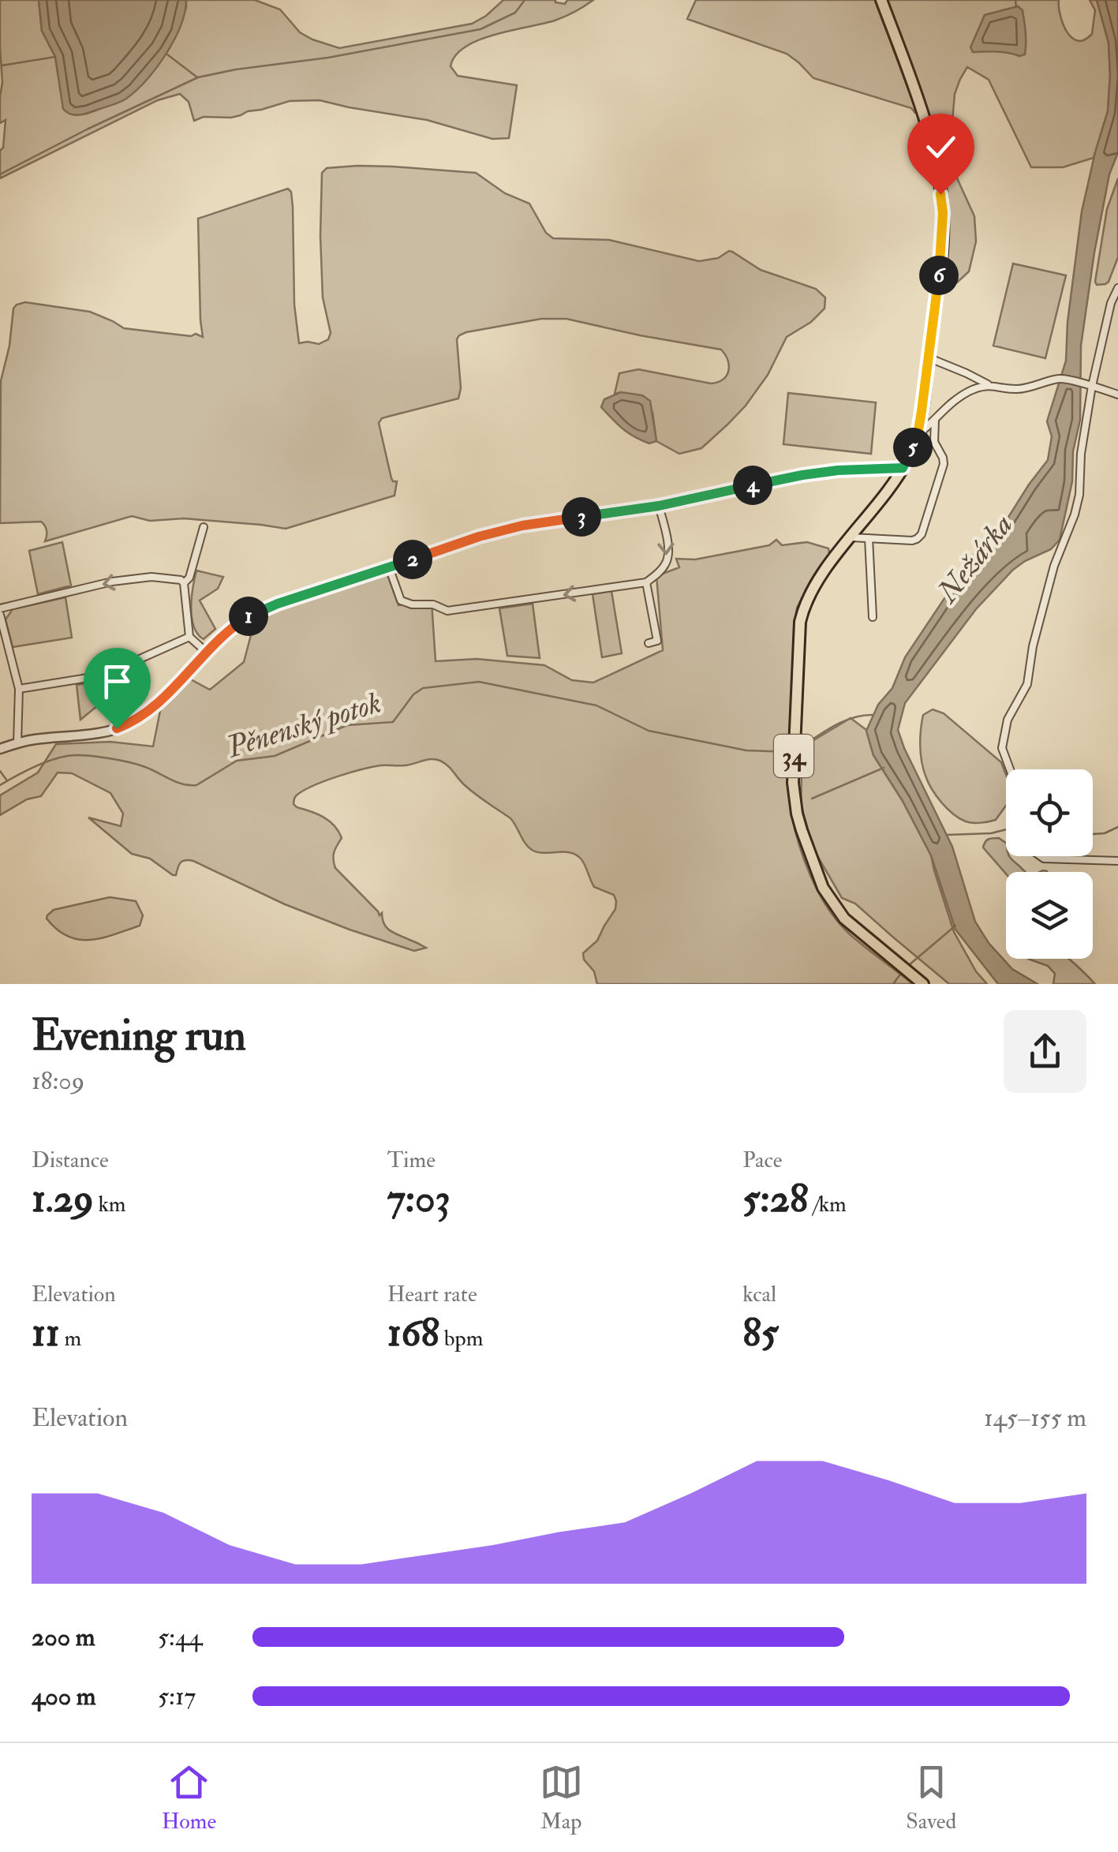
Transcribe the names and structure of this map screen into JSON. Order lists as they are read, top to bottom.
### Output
{
  "streets": {
    "main road": ["34"]
  },
  "water": ["Nežárka", "Pěnenský potok"],
  "page": {
    "pins": [
      "6",
      "5",
      "4",
      "3",
      "2",
      "1"
    ],
    "heading": ["Evening run", "18:09"],
    "stats": [
      ["Distance", "1.29 km"],
      ["Time", "7:03"],
      ["Pace", "5:28 /km"],
      ["Elevation", "11 m"],
      ["Heart rate", "168 bpm"],
      ["kcal", "85"]
    ],
    "chart": ["Elevation", "145–155 m"],
    "list": [
      {
        "name": "200 m",
        "note": "5:44"
      },
      {
        "name": "400 m",
        "note": "5:17"
      }
    ],
    "tabs": ["Home", "Map", "Saved"]
  }
}
